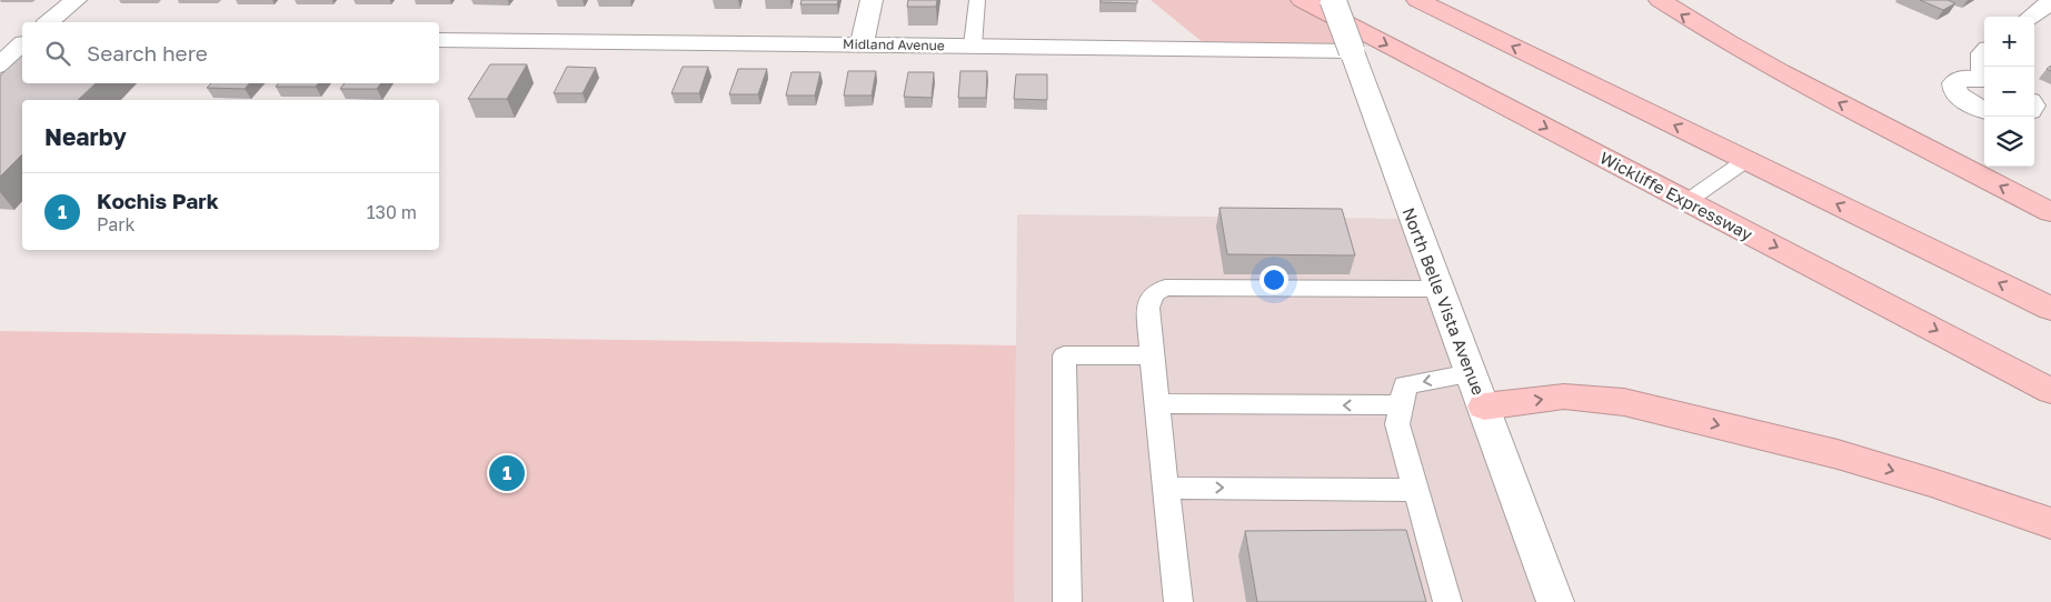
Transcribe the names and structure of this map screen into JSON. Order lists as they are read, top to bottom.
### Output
{
  "streets": {
    "highway": ["Wickliffe Expressway"],
    "street": ["Midland Avenue", "North Belle Vista Avenue"]
  },
  "crossings": [
    ["Midland Avenue", "North Belle Vista Avenue"]
  ],
  "page": {
    "map_buttons": ["+", "−"],
    "search": "Search here",
    "heading": "Nearby",
    "list": [
      {
        "mark": "1",
        "name": "Kochis Park",
        "note": "Park",
        "value": "130 m"
      }
    ],
    "pins": "1"
  }
}
